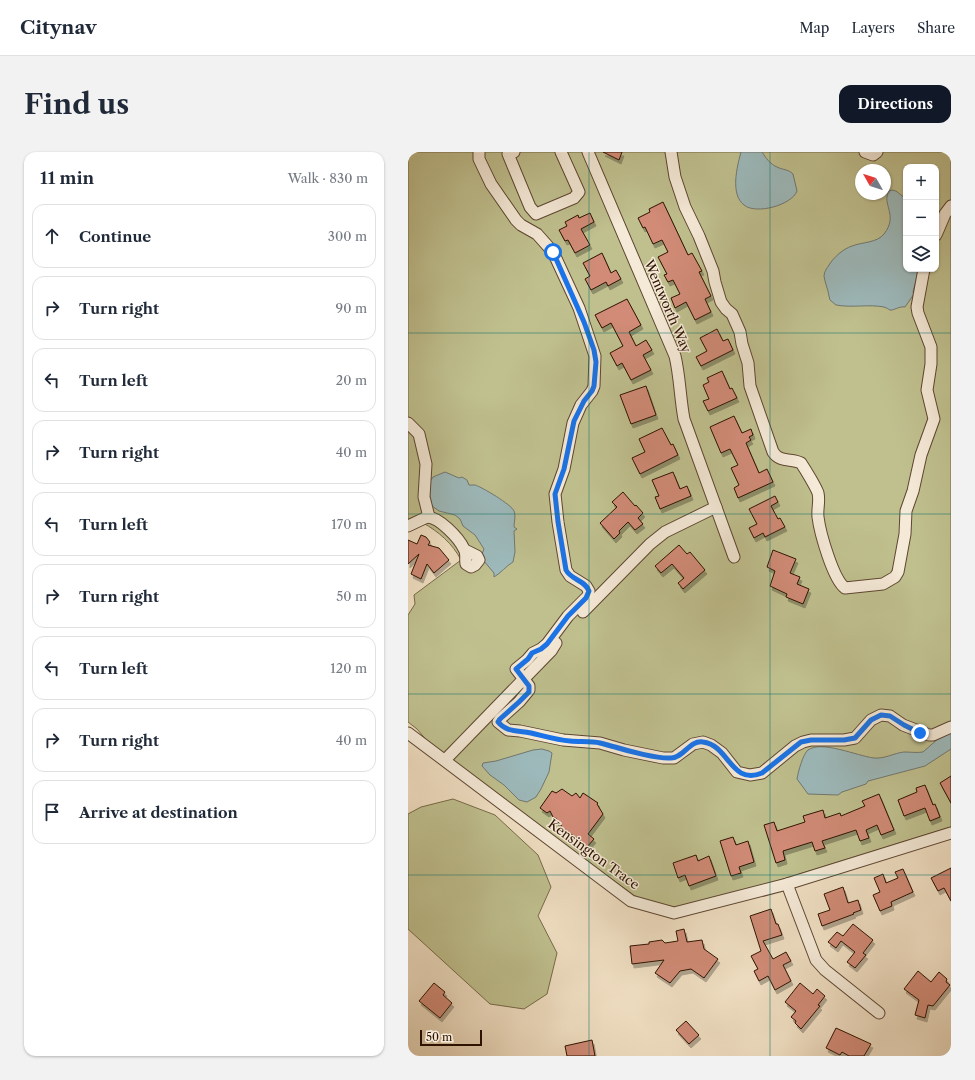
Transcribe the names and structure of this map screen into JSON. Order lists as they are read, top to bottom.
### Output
{
  "streets": {
    "street": ["Wentworth Way", "Kensington Trace"]
  },
  "scale_bar": "50 m",
  "north": "top left",
  "page": {
    "header": "Citynav",
    "nav": ["Map", "Layers", "Share"],
    "buttons": "Directions",
    "title": "Find us",
    "heading": ["11 min", "Walk · 830 m"],
    "map_buttons": ["+", "−"],
    "list": [
      ["Continue", "300 m"],
      ["Turn right", "90 m"],
      ["Turn left", "20 m"],
      ["Turn right", "40 m"],
      ["Turn left", "170 m"],
      ["Turn right", "50 m"],
      ["Turn left", "120 m"],
      ["Turn right", "40 m"],
      "Arrive at destination"
    ],
    "scale": "50 m"
  }
}
